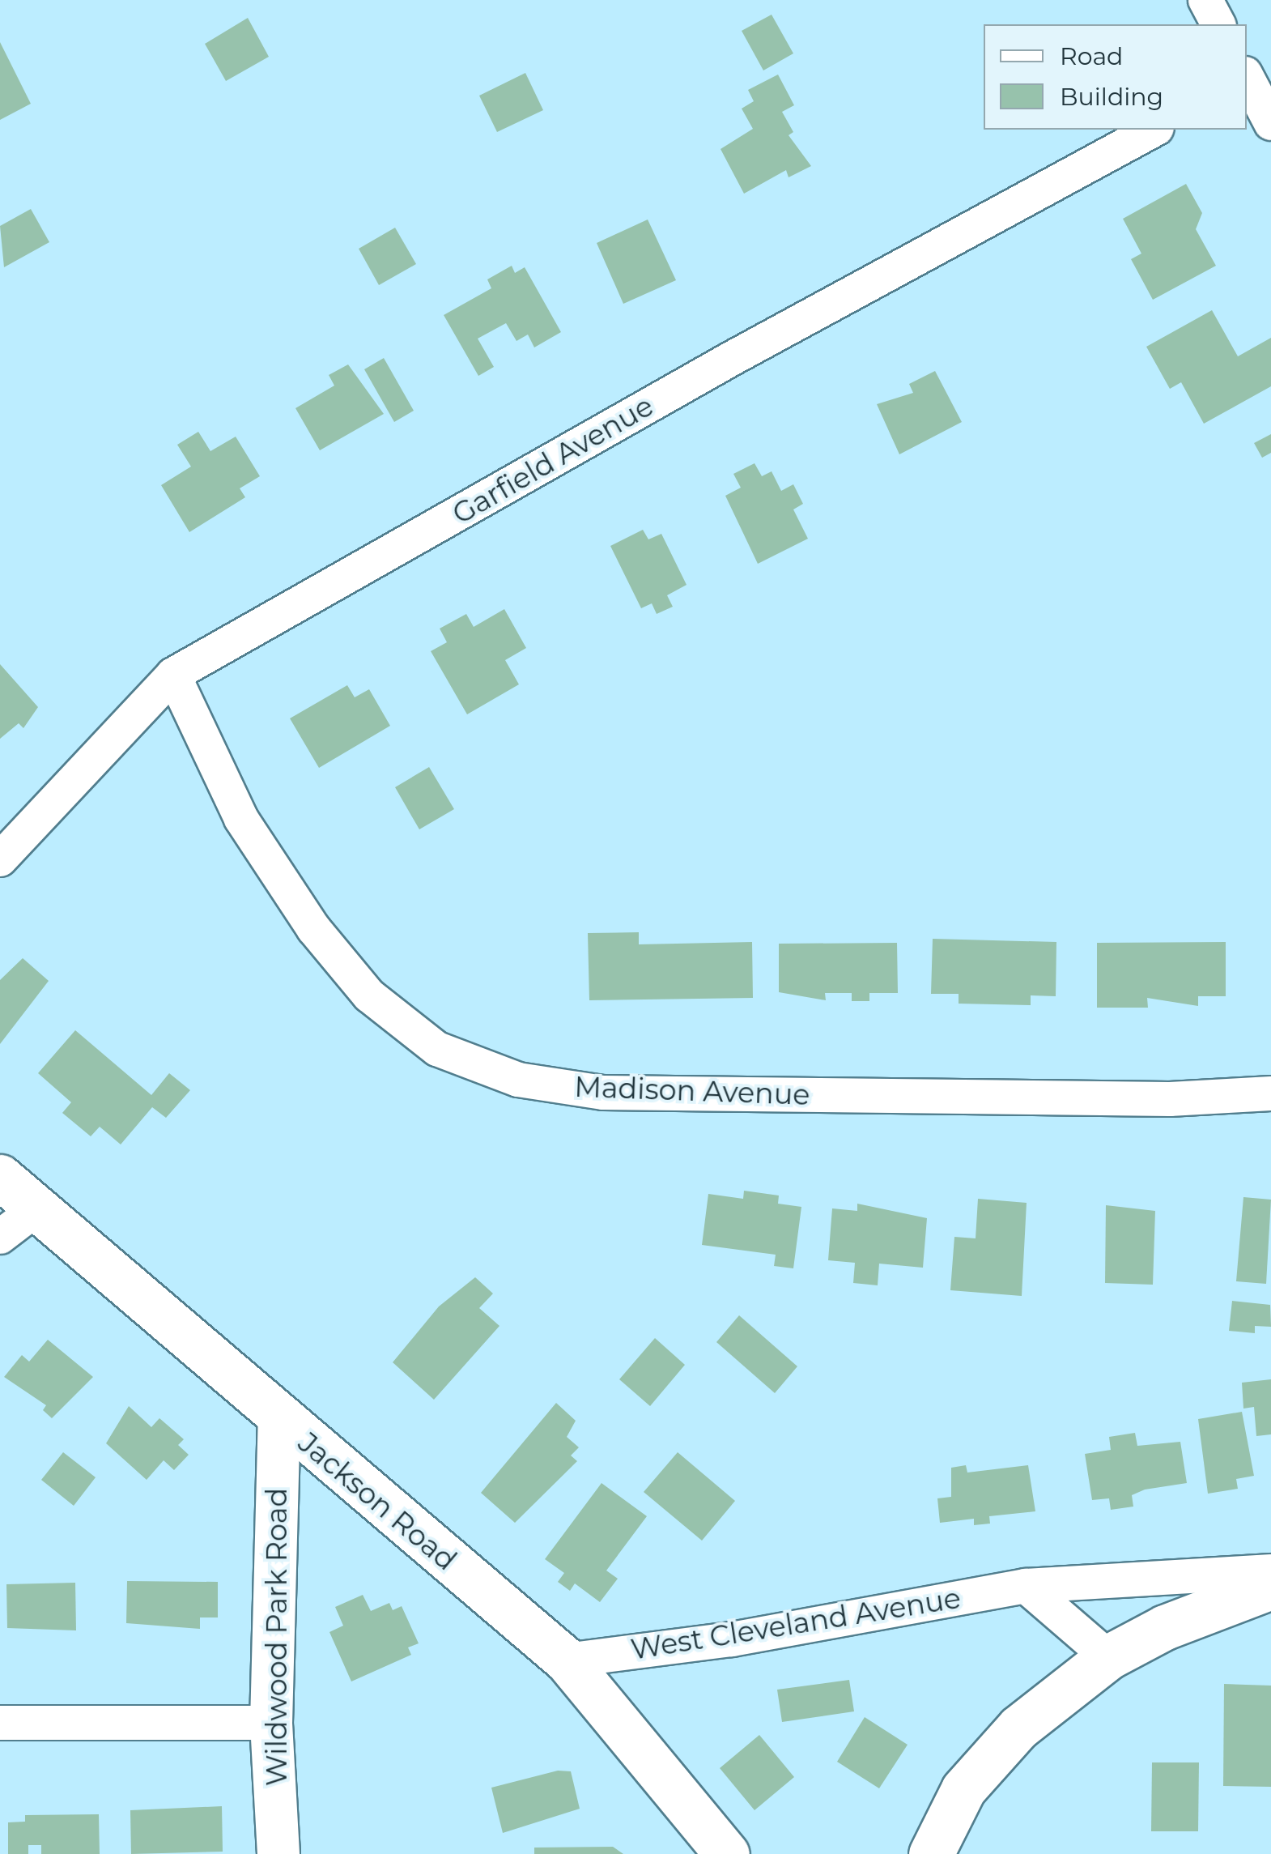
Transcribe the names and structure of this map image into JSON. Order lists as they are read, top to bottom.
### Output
{
  "streets": {
    "main road": ["Jackson Road"],
    "street": [
      "Garfield Avenue",
      "Madison Avenue",
      "West Cleveland Avenue",
      "Wildwood Park Road"
    ]
  },
  "crossings": [
    ["Garfield Avenue", "Madison Avenue"],
    ["Jackson Road", "West Cleveland Avenue"],
    ["Jackson Road", "Wildwood Park Road"]
  ],
  "legend": ["Road", "Building"]
}
